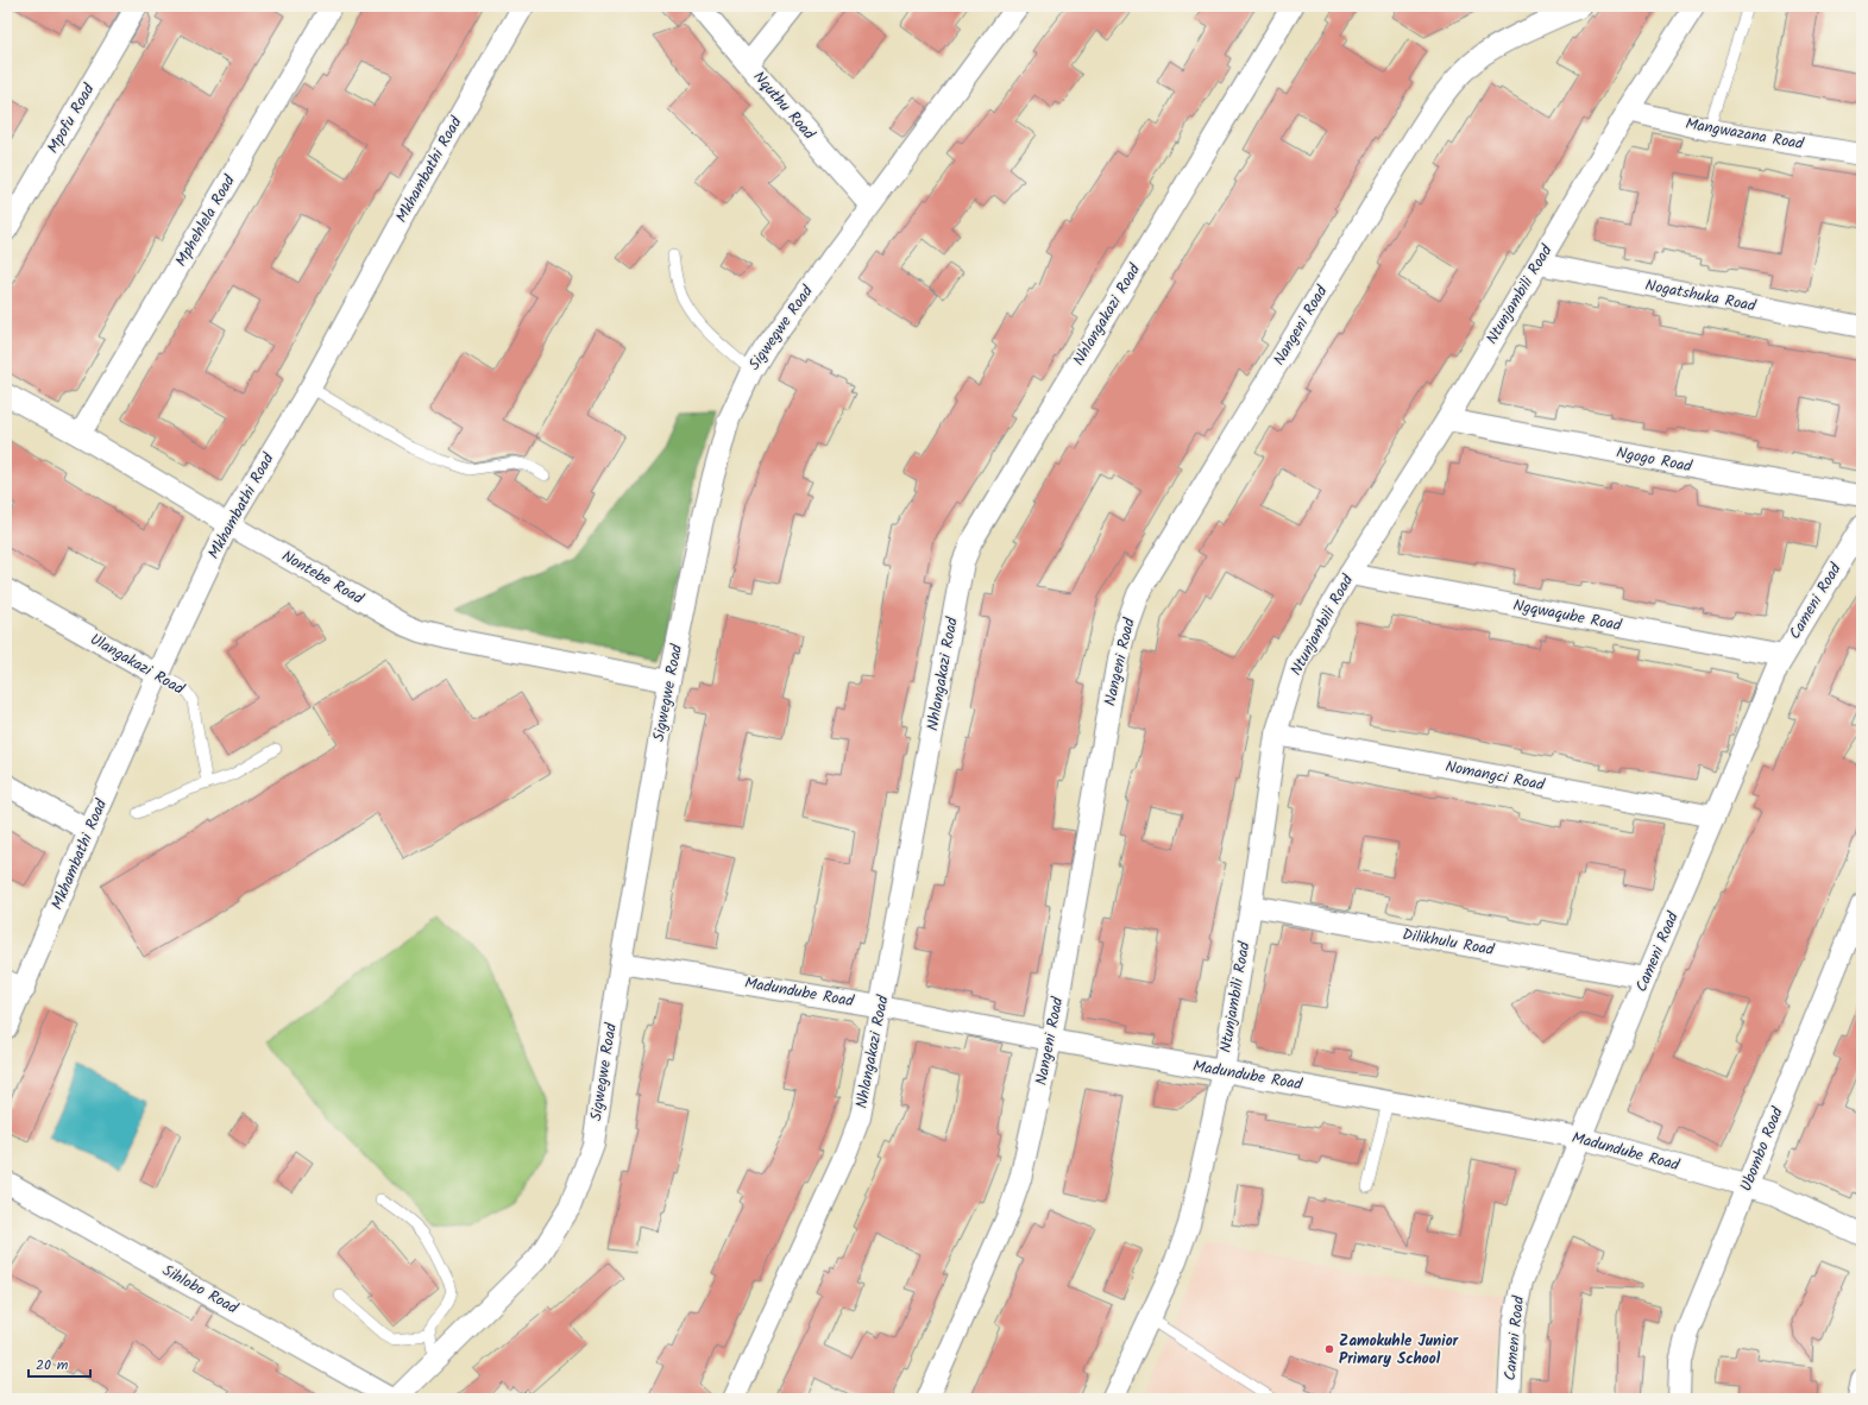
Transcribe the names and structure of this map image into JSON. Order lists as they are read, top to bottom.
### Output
{
  "streets": {
    "street": [
      "Nquthu Road",
      "Mpofu Road",
      "Mangwazana Road",
      "Mkhambathi Road",
      "Mphehlela Road",
      "Ntunjambili Road",
      "Nogatshuka Road",
      "Nhlangakazi Road",
      "Nangeni Road",
      "Sigwegwe Road",
      "Ngogo Road",
      "Nontebe Road",
      "Cameni Road",
      "Ngqwaqube Road",
      "Ulangakazi Road",
      "Nomangci Road",
      "Dilikhulu Road",
      "Madundube Road",
      "Ubombo Road",
      "Sihlobo Road"
    ]
  },
  "crossings": [
    ["Nquthu Road", "Sigwegwe Road"],
    ["Mangwazana Road", "Ntunjambili Road"],
    ["Mkhambathi Road", "Nontebe Road"],
    ["Mkhambathi Road", "Ulangakazi Road"],
    ["Mphehlela Road", "Nontebe Road"],
    ["Ntunjambili Road", "Nogatshuka Road"],
    ["Ntunjambili Road", "Ngogo Road"],
    ["Ntunjambili Road", "Ngqwaqube Road"],
    ["Ntunjambili Road", "Nomangci Road"],
    ["Ntunjambili Road", "Dilikhulu Road"],
    ["Ntunjambili Road", "Madundube Road"],
    ["Nhlangakazi Road", "Madundube Road"],
    ["Nangeni Road", "Madundube Road"],
    ["Sigwegwe Road", "Nontebe Road"],
    ["Sigwegwe Road", "Madundube Road"],
    ["Cameni Road", "Ngqwaqube Road"],
    ["Cameni Road", "Nomangci Road"],
    ["Cameni Road", "Dilikhulu Road"],
    ["Cameni Road", "Madundube Road"],
    ["Madundube Road", "Ubombo Road"]
  ],
  "places": ["Zamokuhle Junior Primary School"],
  "scale_bar": "20 m"
}
